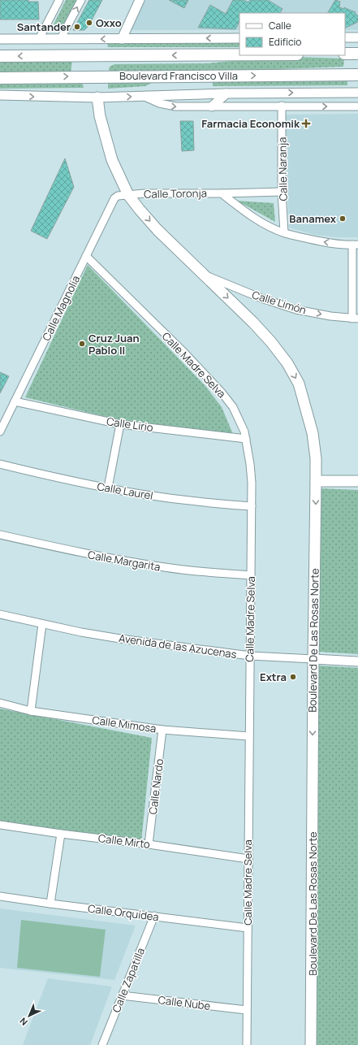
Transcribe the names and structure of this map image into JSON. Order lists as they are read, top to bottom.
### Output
{
  "streets": {
    "main road": ["Boulevard Francisco Villa", "Boulevard De Las Rosas Norte"],
    "street": [
      "Calle Naranja",
      "Calle Toronja",
      "Calle Limón",
      "Calle Magnolia",
      "Calle Madre Selva",
      "Calle Lirio",
      "Calle Laurel",
      "Calle Margarita",
      "Avenida de las Azucenas",
      "Calle Mimosa",
      "Calle Nardo",
      "Calle Mirto",
      "Calle Orquídea",
      "Calle Zapatilla",
      "Calle Nube"
    ]
  },
  "crossings": [
    ["Boulevard Francisco Villa", "Calle Naranja"],
    ["Boulevard Francisco Villa", "Boulevard De Las Rosas Norte"],
    ["Calle Naranja", "Calle Toronja"],
    ["Calle Toronja", "Calle Magnolia"],
    ["Calle Toronja", "Boulevard De Las Rosas Norte"],
    ["Calle Limón", "Boulevard De Las Rosas Norte"],
    ["Calle Magnolia", "Calle Madre Selva"],
    ["Calle Magnolia", "Calle Lirio"],
    ["Calle Magnolia", "Boulevard De Las Rosas Norte"],
    ["Calle Madre Selva", "Calle Lirio"],
    ["Calle Madre Selva", "Calle Laurel"],
    ["Calle Madre Selva", "Calle Margarita"],
    ["Calle Madre Selva", "Avenida de las Azucenas"],
    ["Calle Madre Selva", "Calle Mimosa"],
    ["Calle Madre Selva", "Calle Mirto"],
    ["Calle Madre Selva", "Calle Orquídea"],
    ["Calle Madre Selva", "Calle Nube"],
    ["Boulevard De Las Rosas Norte", "Avenida de las Azucenas"],
    ["Calle Mimosa", "Calle Nardo"],
    ["Calle Nardo", "Calle Mirto"],
    ["Calle Orquídea", "Calle Zapatilla"],
    ["Calle Zapatilla", "Calle Nube"]
  ],
  "one_way": ["Calle Limón", "Boulevard De Las Rosas Norte"],
  "places": {
    "other": [
      "Oxxo",
      "Santander",
      "Banamex",
      "Cruz Juan Pablo II",
      "Extra"
    ],
    "health": ["Farmacia Economik"]
  },
  "legend": ["Calle", "Edificio"],
  "north": "bottom left"
}
